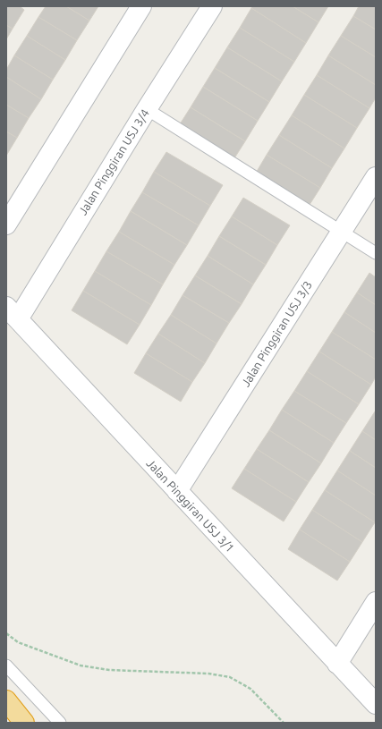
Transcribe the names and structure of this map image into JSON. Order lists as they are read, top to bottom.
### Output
{
  "streets": {
    "street": ["Jalan Pinggiran USJ 3/4", "Jalan Pinggiran USJ 3/3", "Jalan Pinggiran USJ 3/1"]
  },
  "crossings": [
    ["Jalan Pinggiran USJ 3/4", "Jalan Pinggiran USJ 3/1"],
    ["Jalan Pinggiran USJ 3/3", "Jalan Pinggiran USJ 3/1"]
  ]
}
